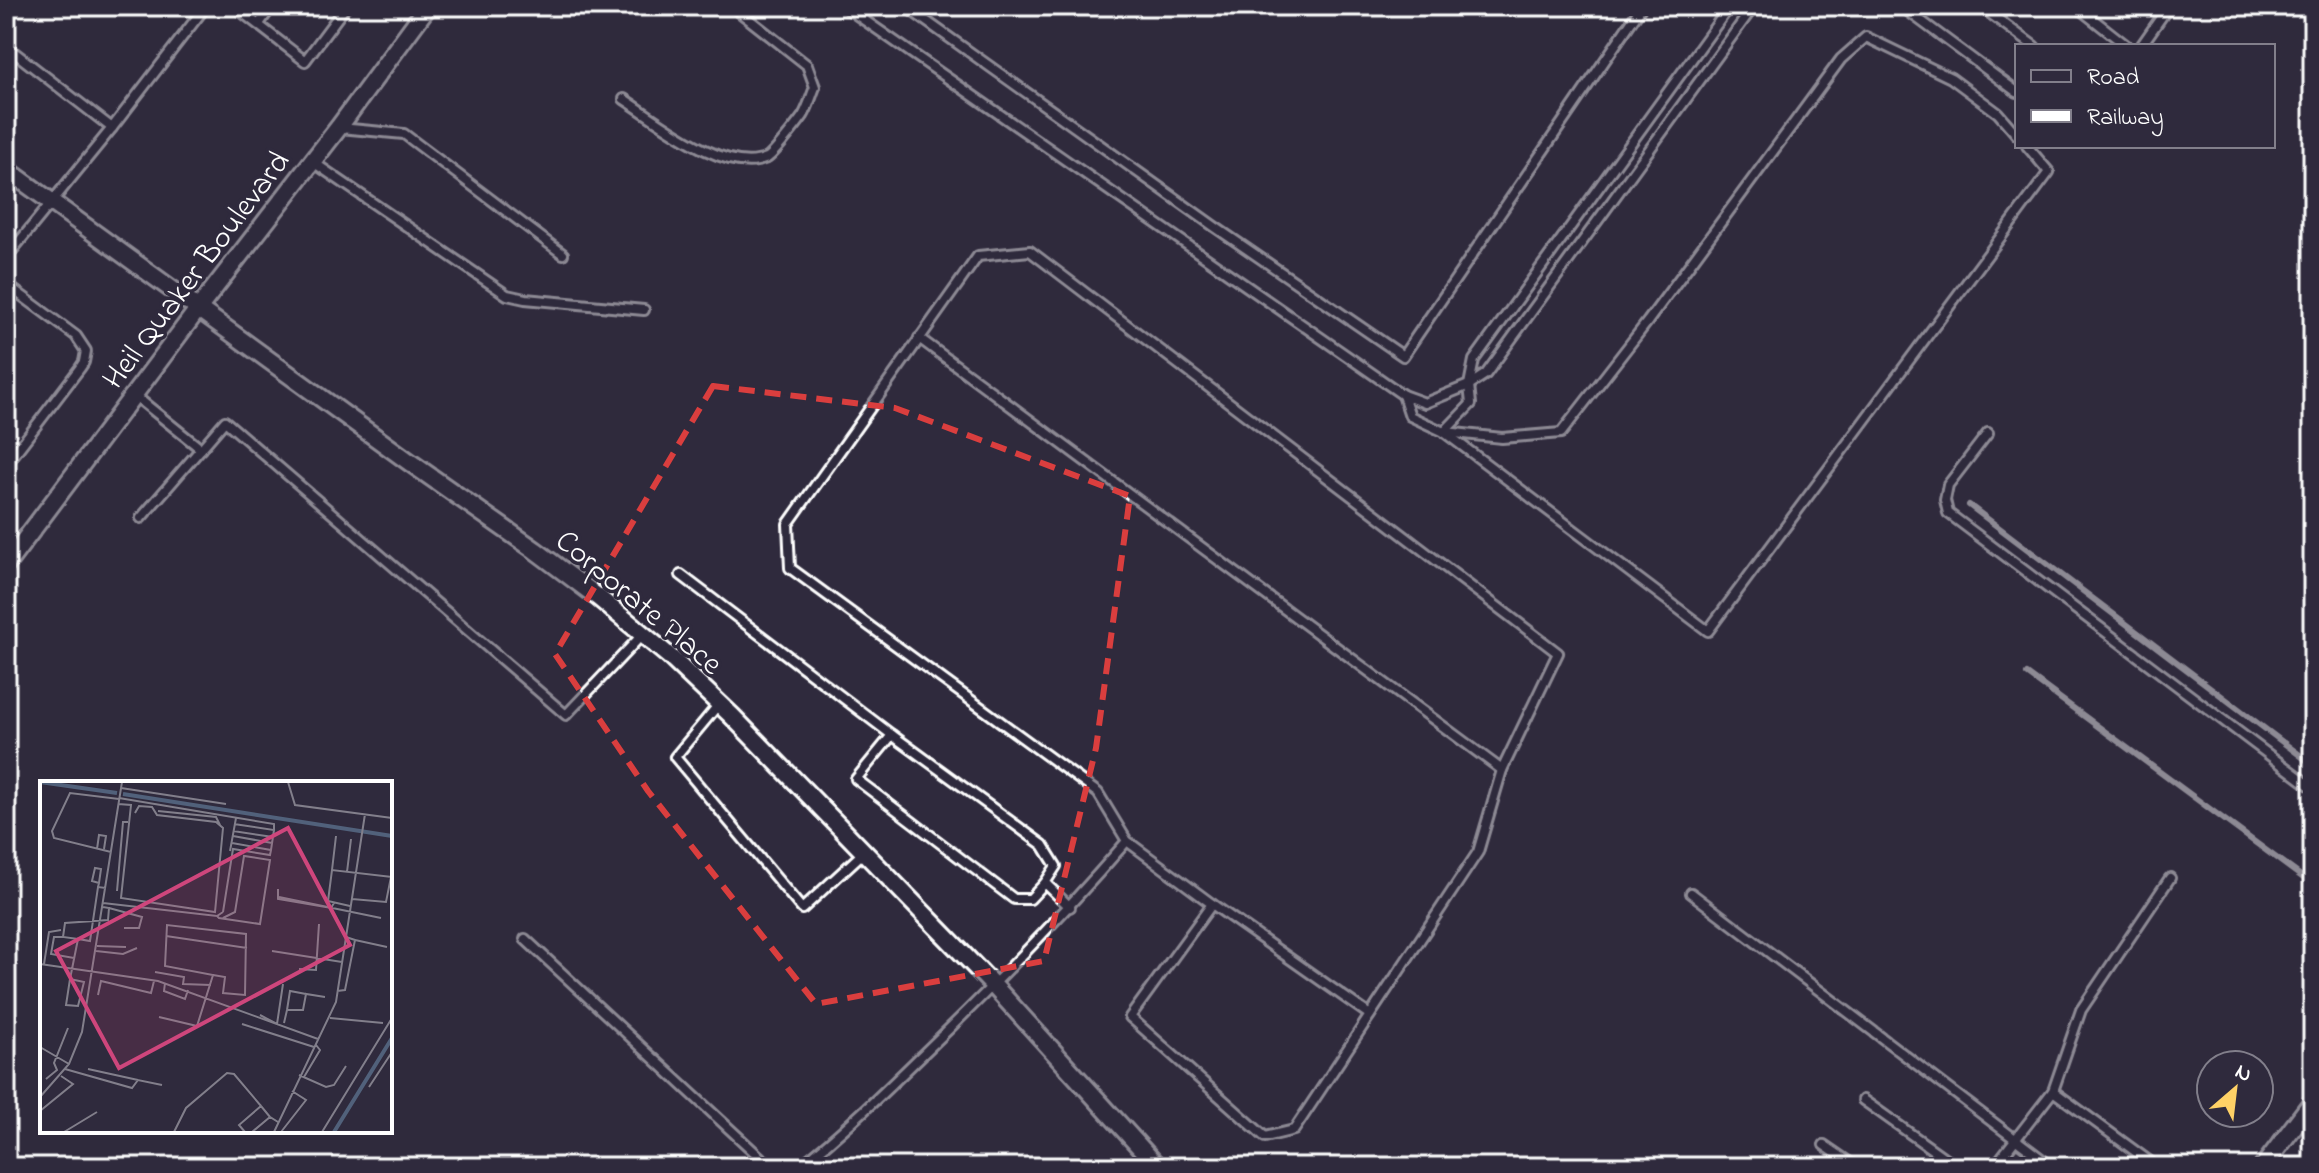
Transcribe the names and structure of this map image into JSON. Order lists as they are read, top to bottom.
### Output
{
  "streets": {
    "street": ["Heil Quaker Boulevard", "Corporate Place"]
  },
  "crossings": [
    ["Heil Quaker Boulevard", "Corporate Place"]
  ],
  "legend": ["Road", "Railway"],
  "north": "top right"
}
